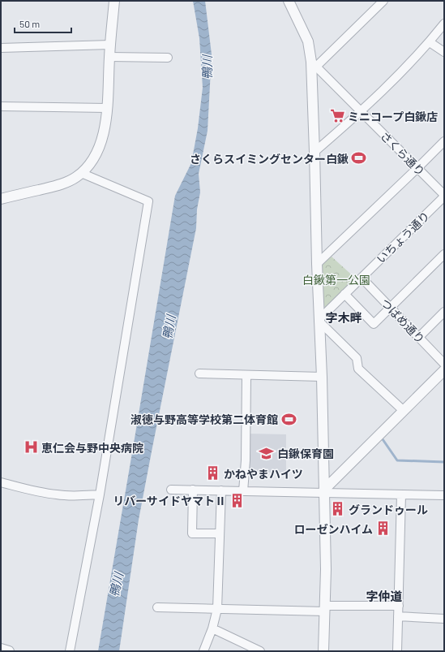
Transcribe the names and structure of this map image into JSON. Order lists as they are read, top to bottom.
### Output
{
  "streets": {
    "street": ["さくら通り", "いちょう通り", "つばめ通り"]
  },
  "crossings": [
    ["さくら通り", "いちょう通り"],
    ["いちょう通り", "つばめ通り"]
  ],
  "districts": ["字木畔", "字仲道"],
  "water": ["鴨川"],
  "parks": ["白鍬第一公園"],
  "places": {
    "supermarket": ["ミニコープ白鍬店"],
    "sports": ["さくらスイミングセンター白鍬", "淑徳与野高等学校第二体育館"],
    "hospital": ["恵仁会与野中央病院"],
    "school or university": ["白鍬保育園"],
    "building": [
      "かねやまハイツ",
      "リバーサイドヤマトⅡ",
      "グランドゥール",
      "ローゼンハイム"
    ]
  },
  "scale_bar": "50 m"
}
